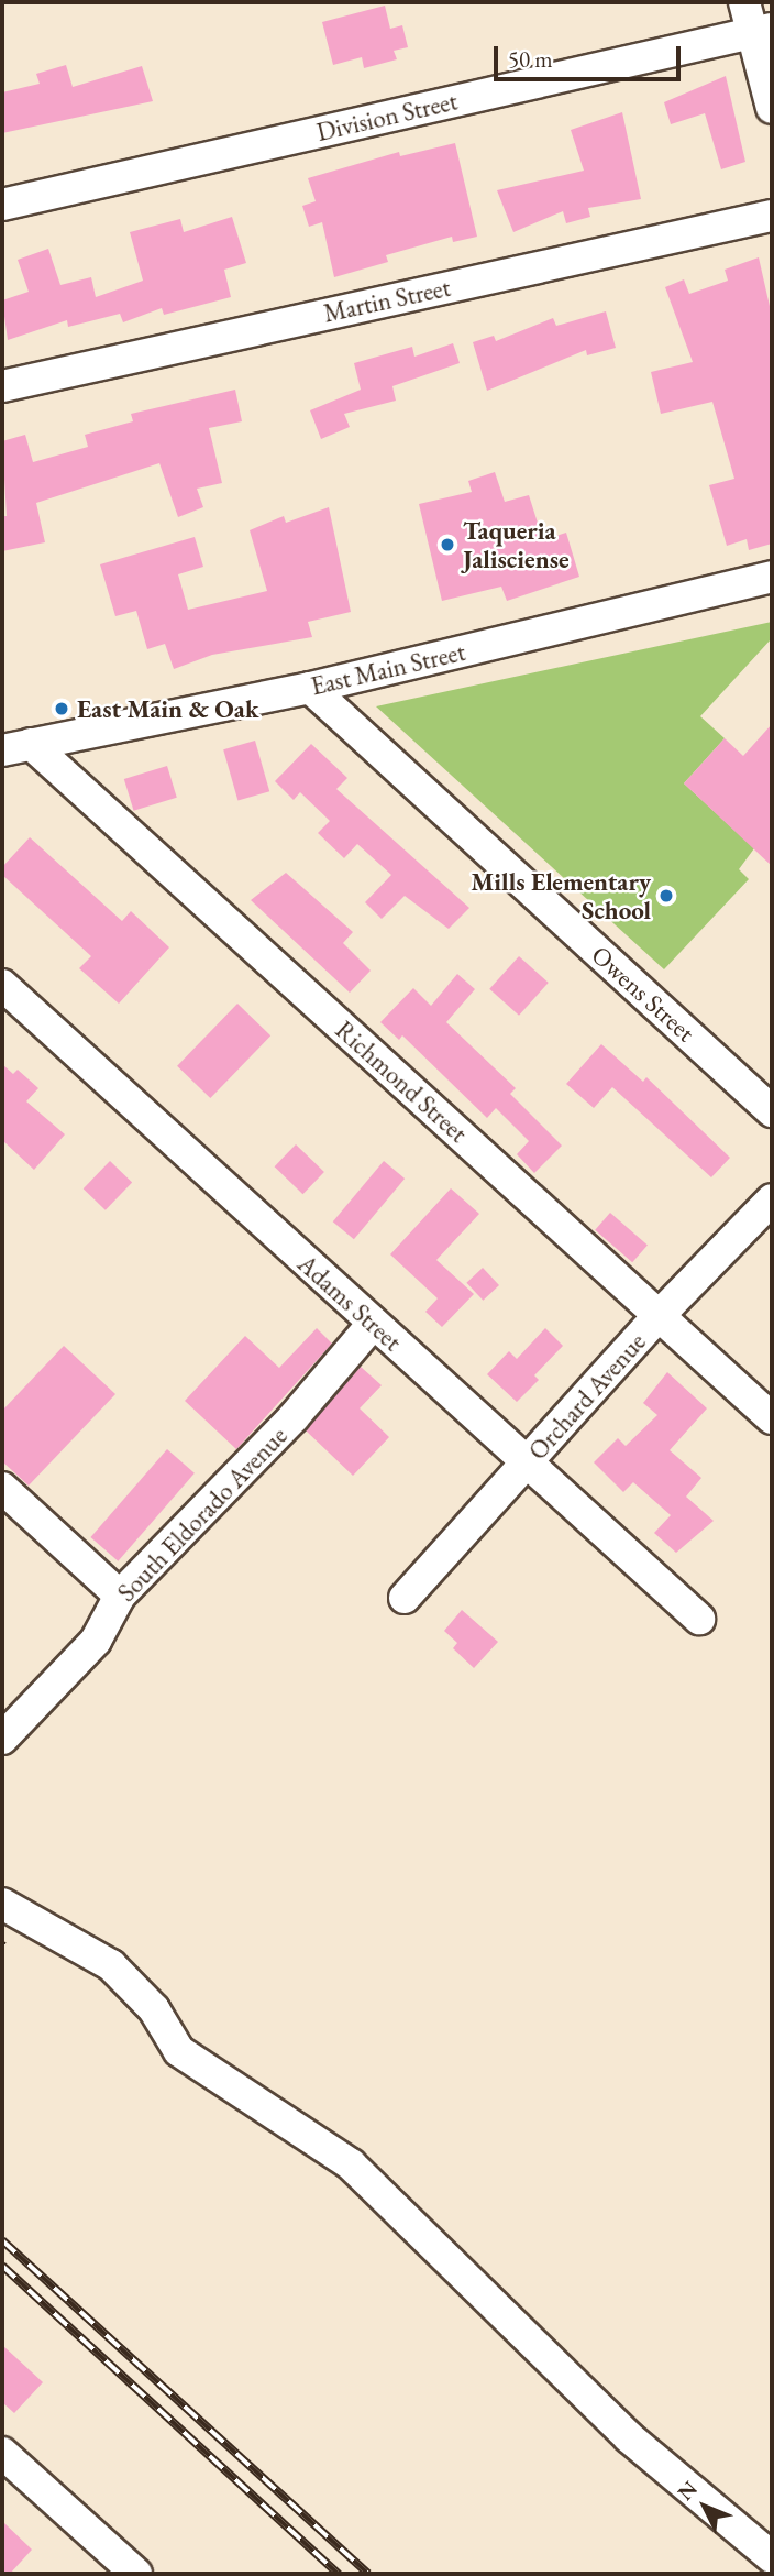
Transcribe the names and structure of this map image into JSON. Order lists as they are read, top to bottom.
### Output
{
  "streets": {
    "street": [
      "Division Street",
      "Martin Street",
      "East Main Street",
      "Owens Street",
      "Richmond Street",
      "Adams Street",
      "Orchard Avenue",
      "South Eldorado Avenue"
    ]
  },
  "crossings": [
    ["East Main Street", "Owens Street"],
    ["East Main Street", "Richmond Street"],
    ["Richmond Street", "Orchard Avenue"],
    ["Adams Street", "Orchard Avenue"],
    ["Adams Street", "South Eldorado Avenue"]
  ],
  "places": ["Taqueria Jalisciense", "East Main & Oak", "Mills Elementary School"],
  "scale_bar": "50 m",
  "north": "top left"
}
